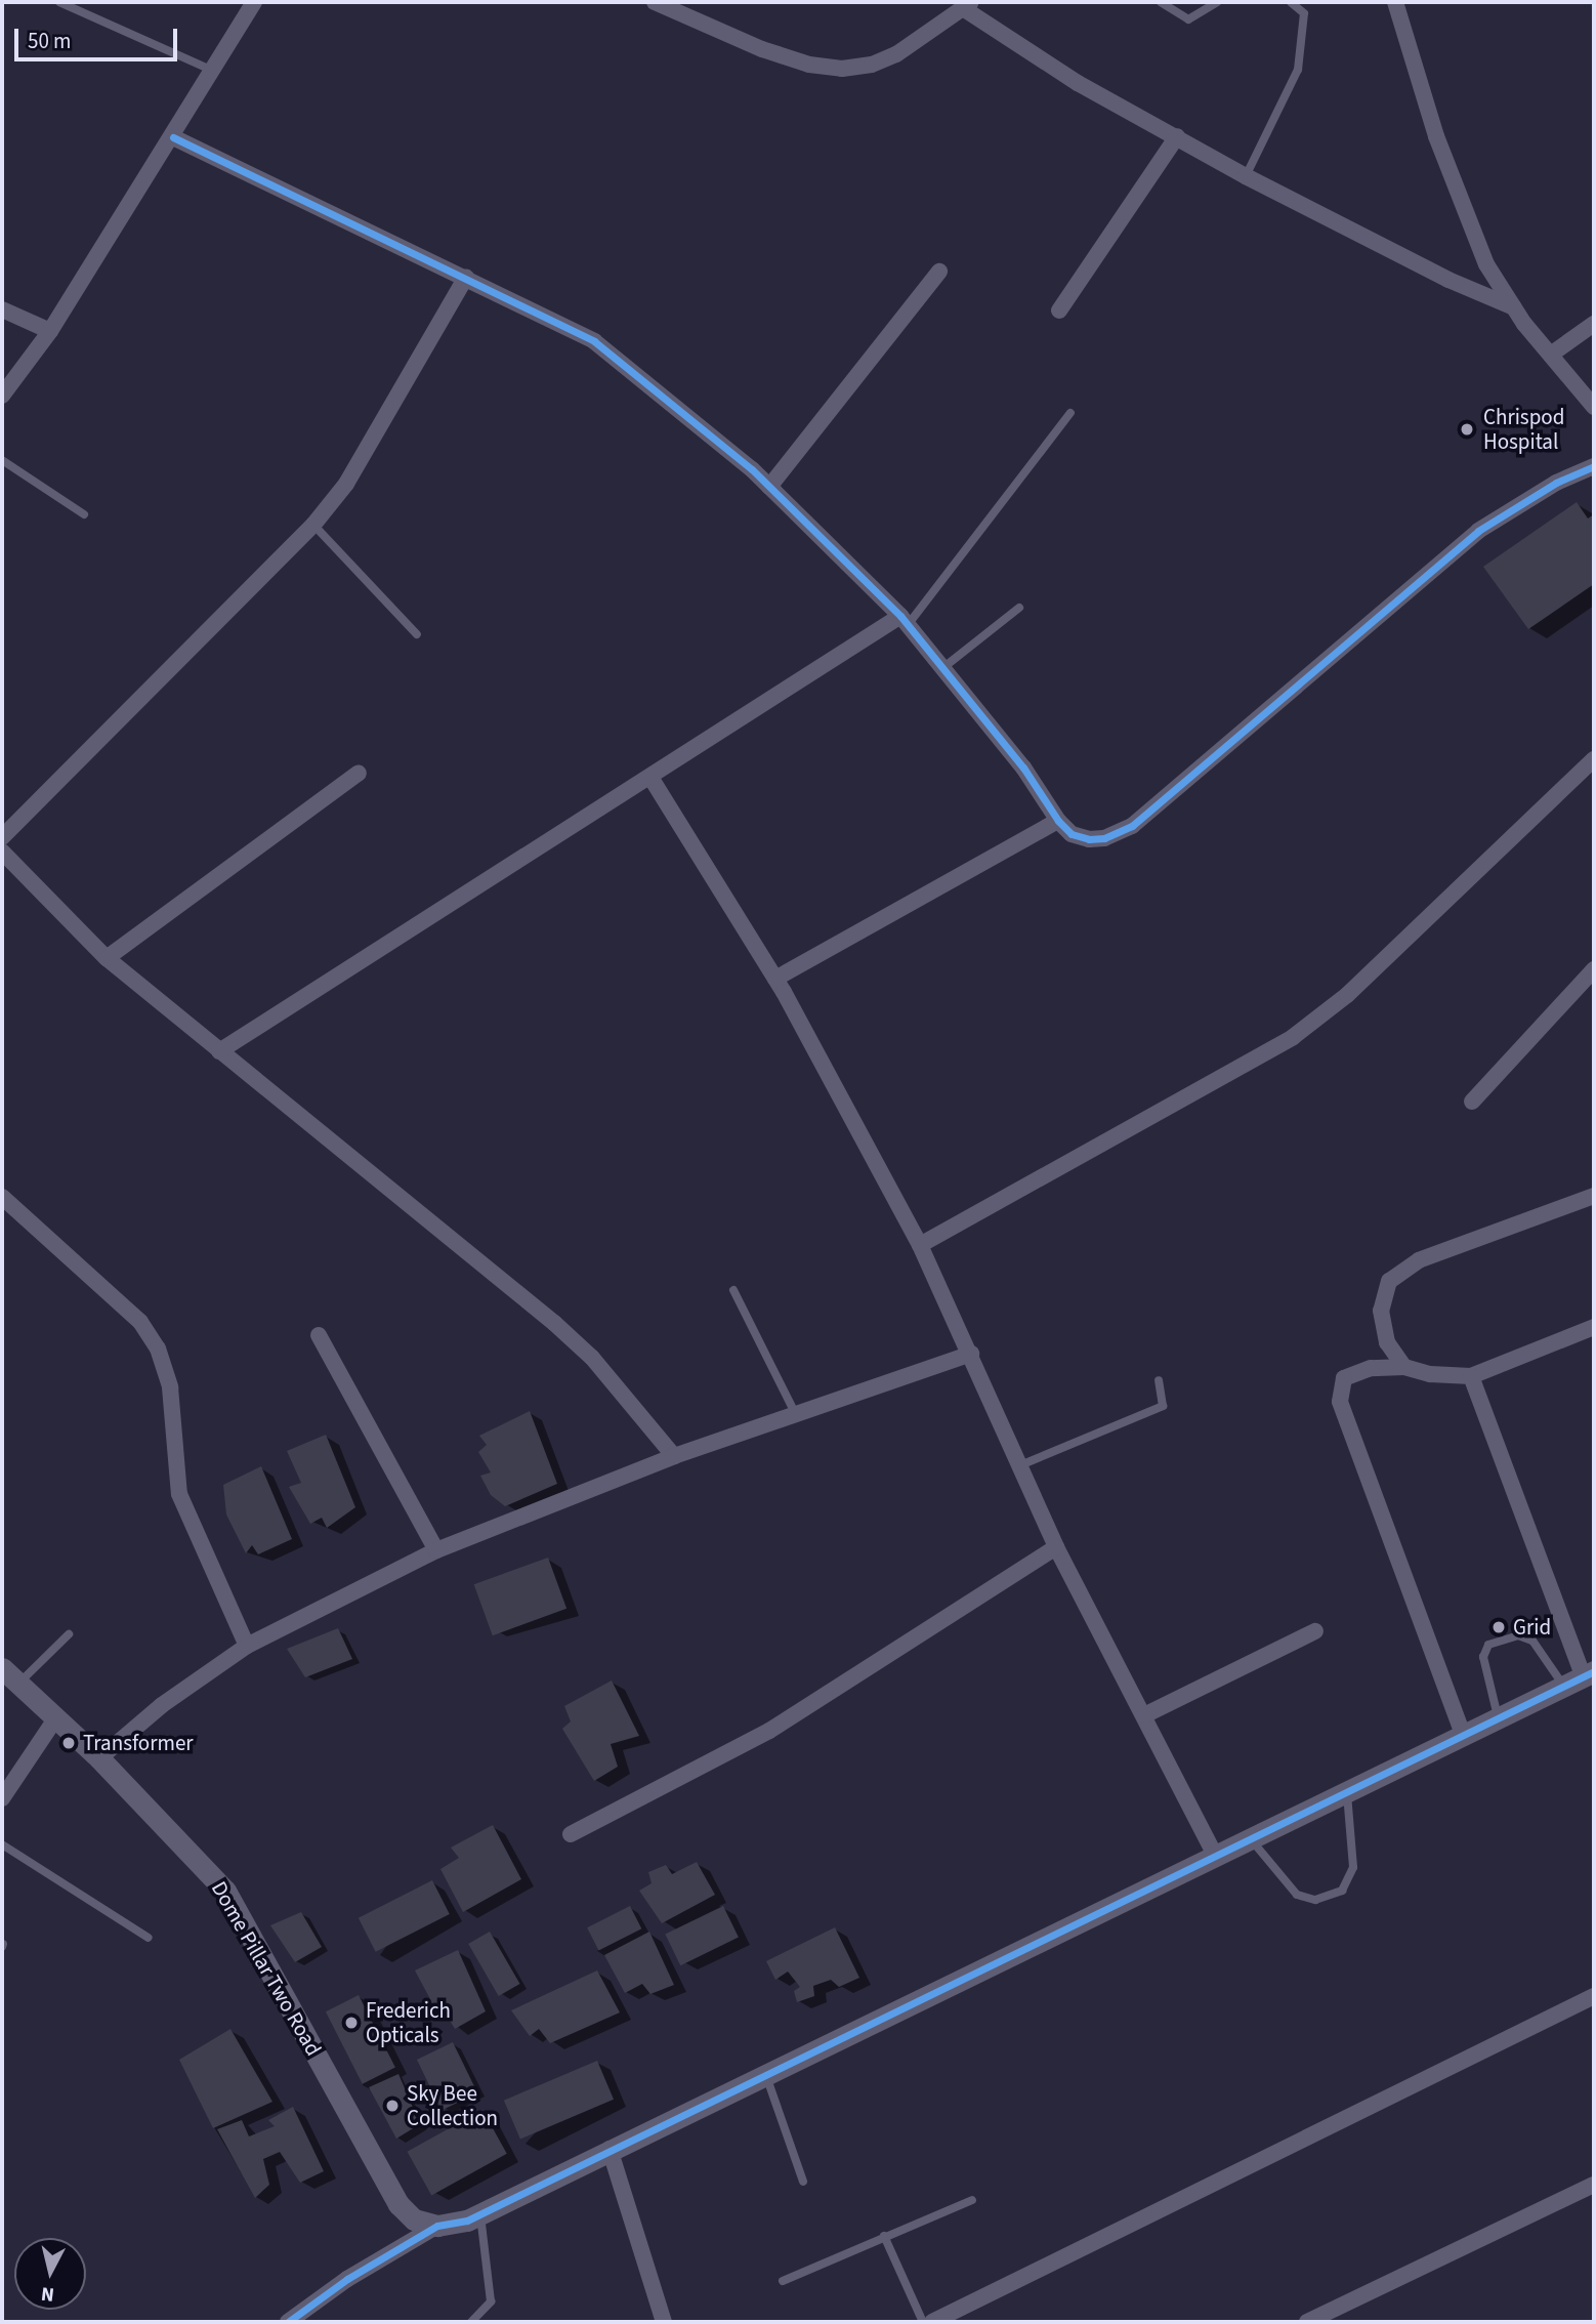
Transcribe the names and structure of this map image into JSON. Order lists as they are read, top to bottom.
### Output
{
  "streets": {
    "street": ["Dome Pillar Two Road"]
  },
  "places": [
    "Chrispod Hospital",
    "Grid",
    "Transformer",
    "Frederich Opticals",
    "Sky Bee Collection"
  ],
  "scale_bar": "50 m",
  "north": "bottom"
}
